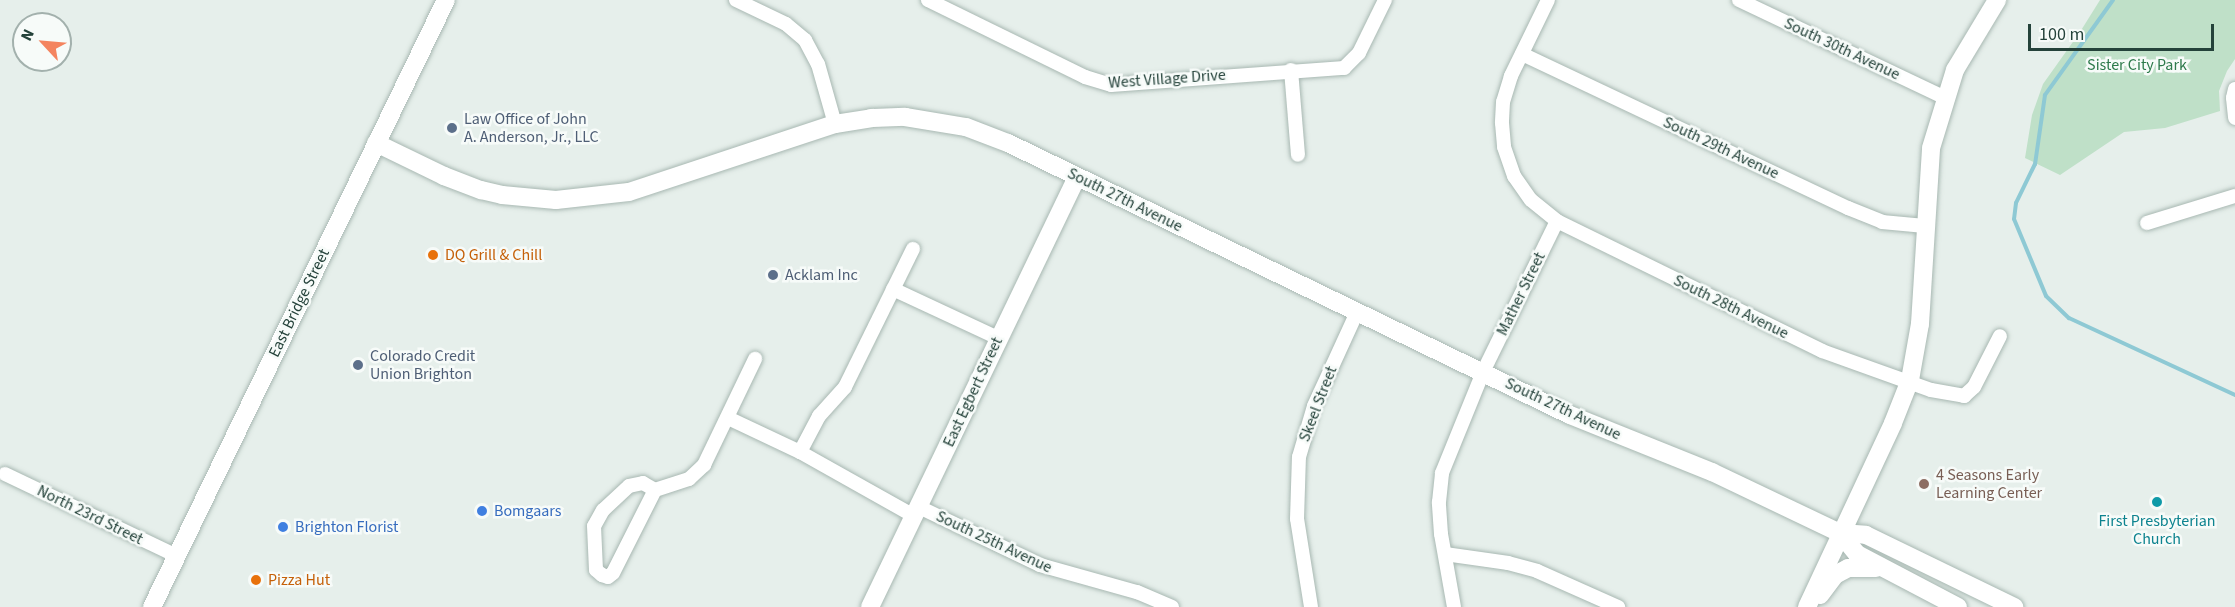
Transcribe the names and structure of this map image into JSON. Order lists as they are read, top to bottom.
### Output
{
  "streets": {
    "main road": ["South 27th Avenue", "East Bridge Street", "East Egbert Street"],
    "street": [
      "South 30th Avenue",
      "West Village Drive",
      "South 29th Avenue",
      "Mather Street",
      "South 28th Avenue",
      "Skeel Street",
      "North 23rd Street",
      "South 25th Avenue"
    ]
  },
  "crossings": [
    ["South 27th Avenue", "Mather Street"],
    ["South 27th Avenue", "East Bridge Street"],
    ["South 27th Avenue", "East Egbert Street"],
    ["South 27th Avenue", "Skeel Street"],
    ["Mather Street", "South 28th Avenue"],
    ["East Bridge Street", "North 23rd Street"],
    ["East Egbert Street", "South 25th Avenue"]
  ],
  "parks": ["Sister City Park"],
  "places": [
    "Law Office of John A. Anderson, Jr., LLC",
    "DQ Grill & Chill",
    "Acklam Inc",
    "Colorado Credit Union Brighton",
    "4 Seasons Early Learning Center",
    "First Presbyterian Church",
    "Bomgaars",
    "Brighton Florist",
    "Pizza Hut"
  ],
  "scale_bar": "100 m",
  "north": "top left"
}
